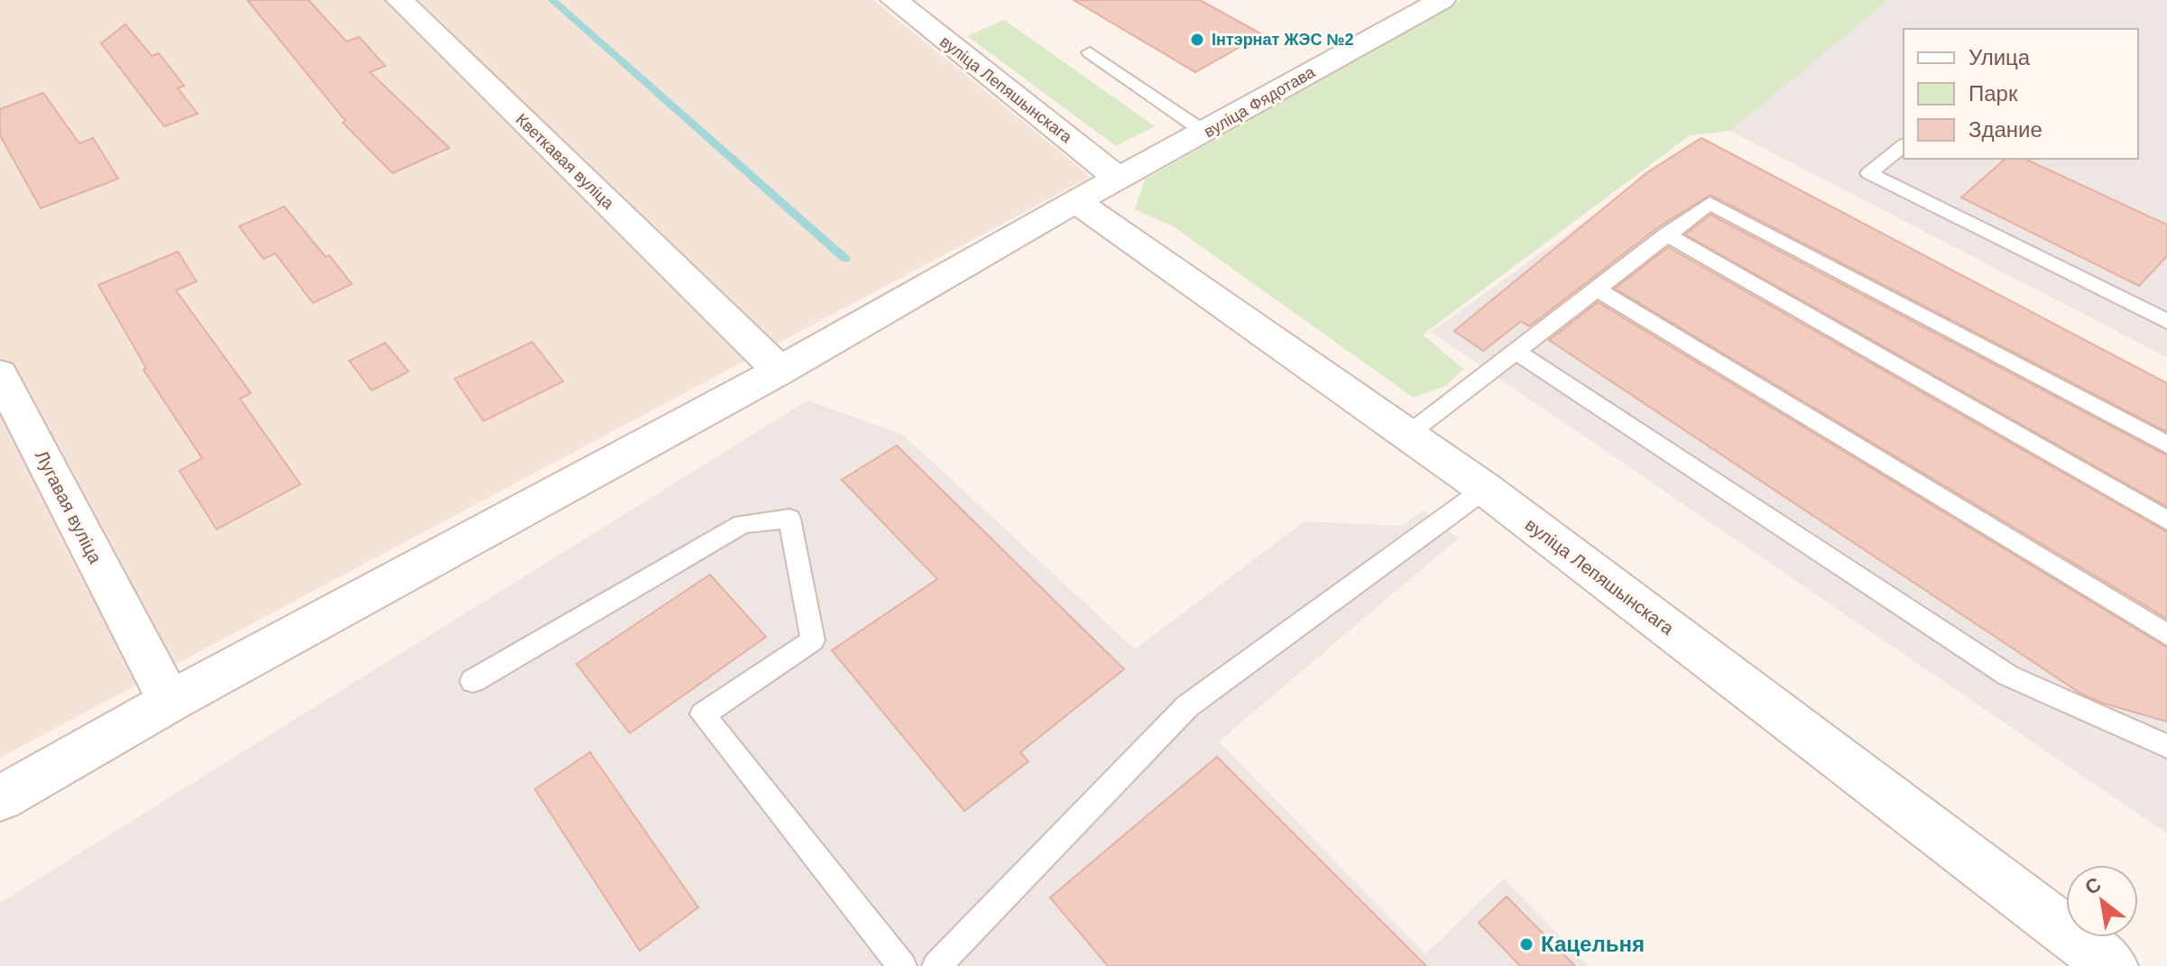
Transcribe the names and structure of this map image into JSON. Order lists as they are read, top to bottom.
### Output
{
  "streets": {
    "street": [
      "вуліца Лепяшынскага",
      "вуліца Фядотава",
      "Кветкавая вуліца",
      "Лугавая вуліца"
    ]
  },
  "crossings": [
    ["вуліца Лепяшынскага", "вуліца Фядотава"],
    ["вуліца Фядотава", "Кветкавая вуліца"],
    ["вуліца Фядотава", "Лугавая вуліца"]
  ],
  "places": ["Інтэрнат ЖЭС №2", "Кацельня"],
  "legend": ["Улица", "Парк", "Здание"],
  "north": "top left"
}
